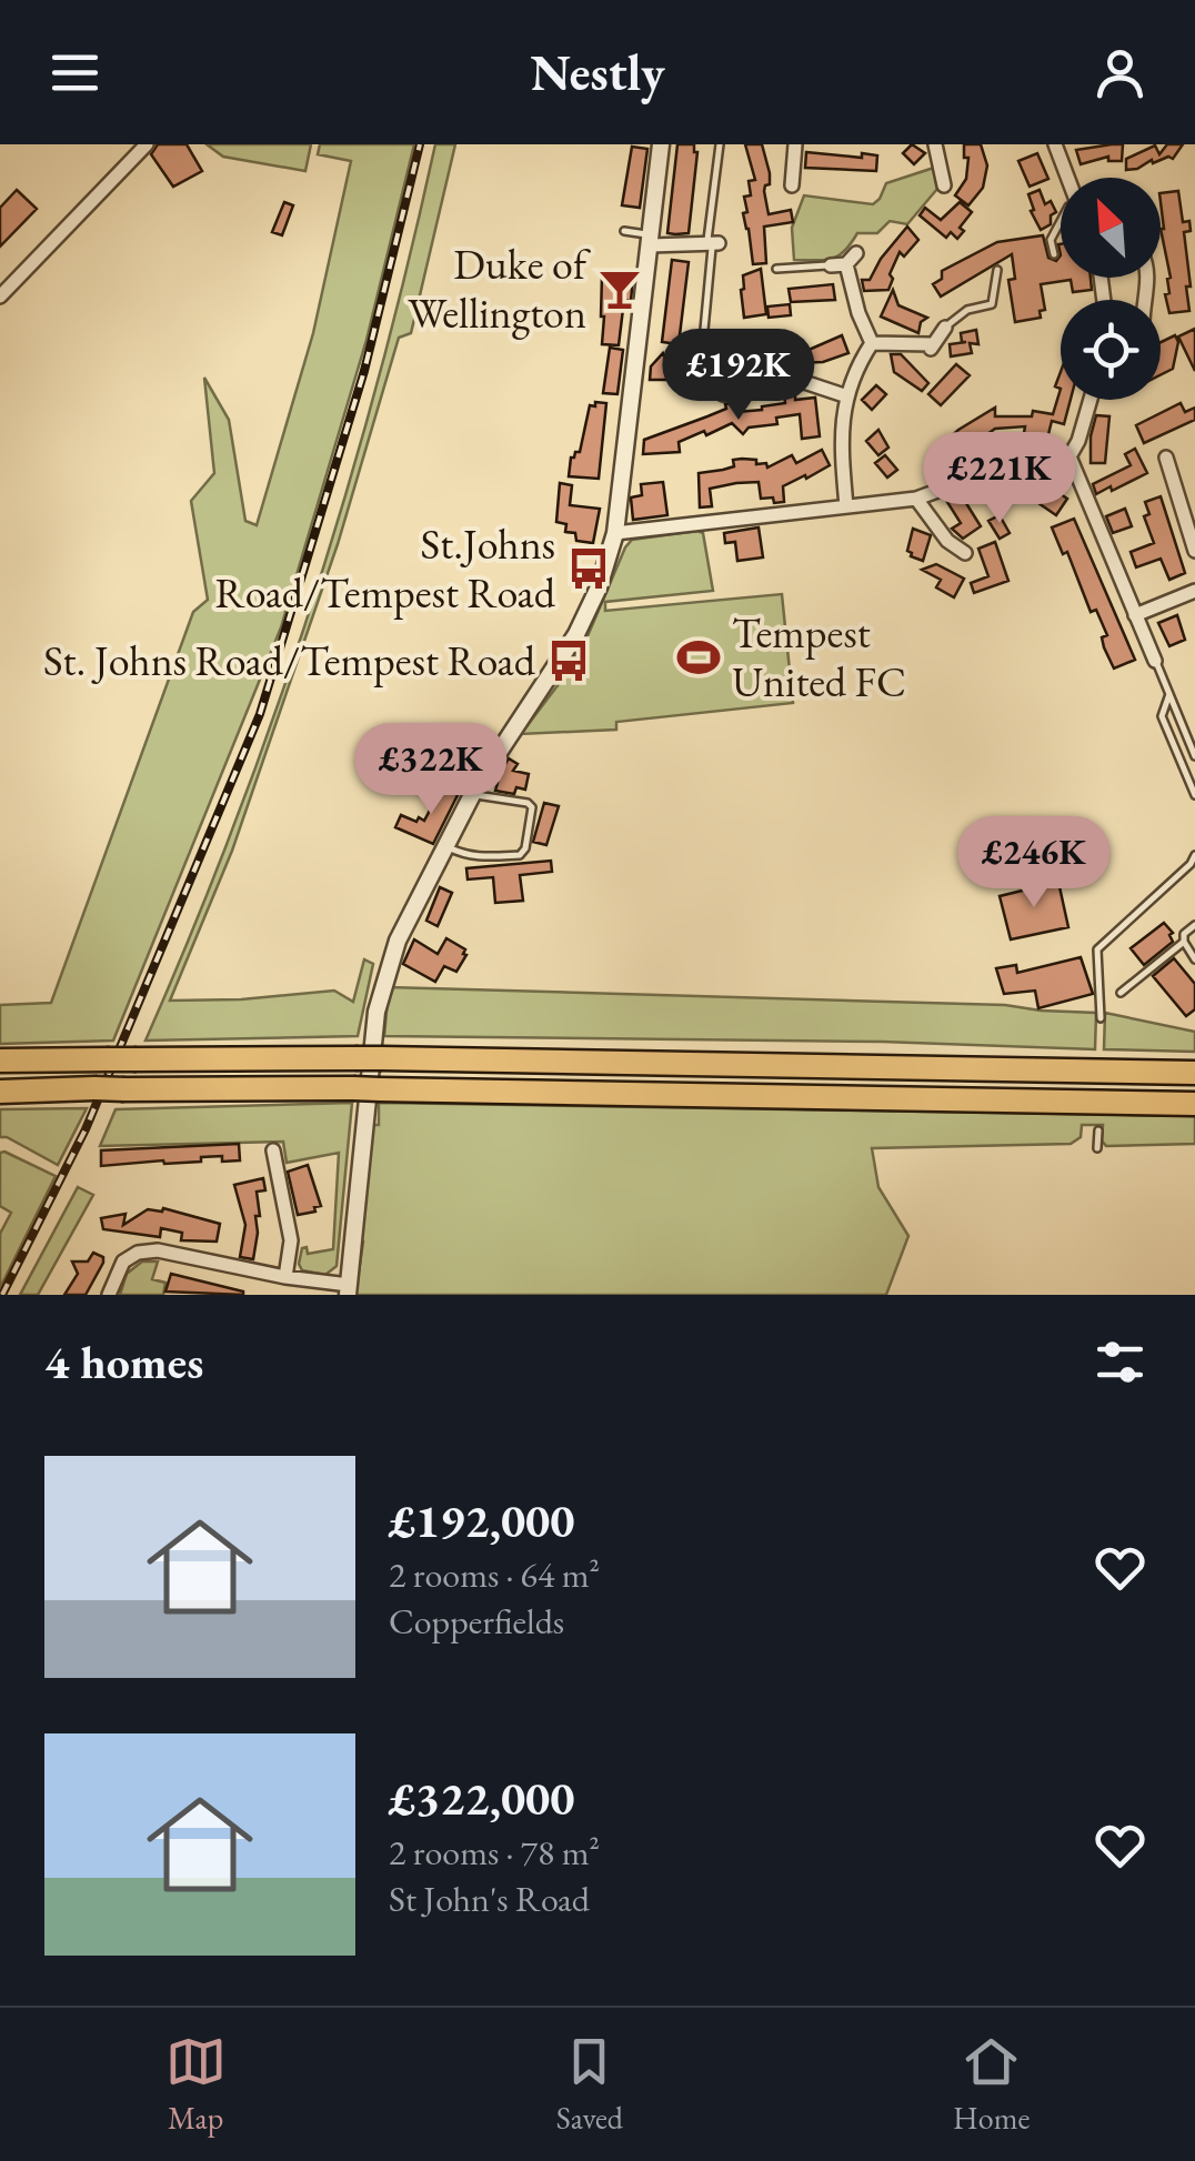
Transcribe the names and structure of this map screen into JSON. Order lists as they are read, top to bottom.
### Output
{
  "places": {
    "bar": ["Duke of Wellington"],
    "bus stop": ["St.Johns Road/Tempest Road", "St. Johns Road/Tempest Road"],
    "sports": ["Tempest United FC"]
  },
  "north": "top left",
  "page": {
    "header": "Nestly",
    "price": [
      "£192K",
      "£221K",
      "£322K",
      "£246K"
    ],
    "heading": "4 homes",
    "list": [
      {
        "name": "£192,000",
        "note": "2 rooms · 64 m² · Copperfields"
      },
      {
        "name": "£322,000",
        "note": "2 rooms · 78 m² · St John's Road"
      }
    ],
    "tabs": ["Map", "Saved", "Home"]
  }
}
